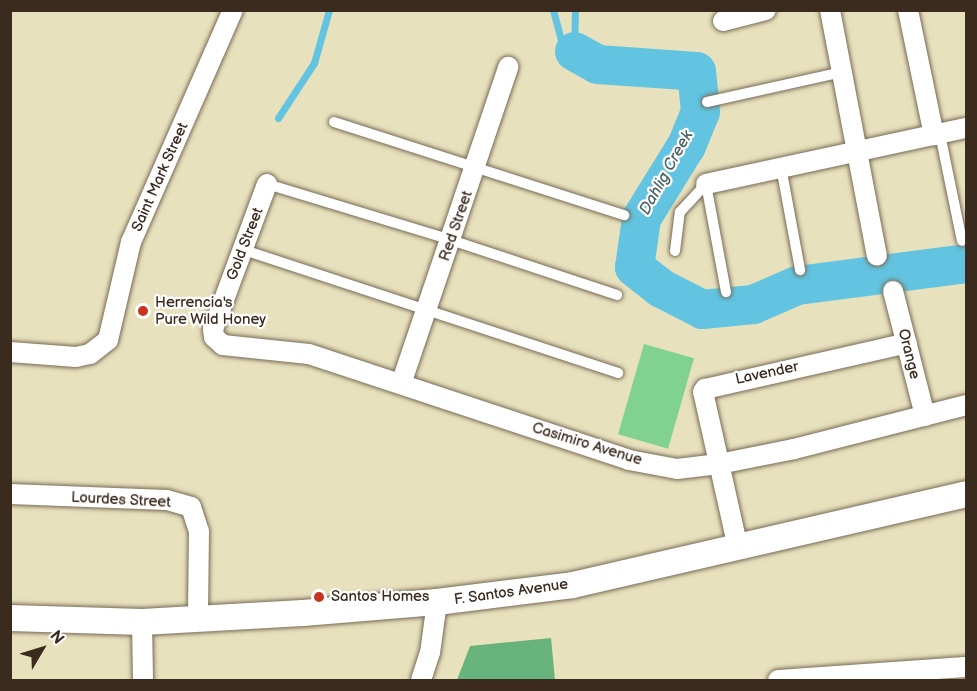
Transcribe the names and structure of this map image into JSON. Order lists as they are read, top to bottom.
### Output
{
  "streets": {
    "street": [
      "Saint Mark Street",
      "Red Street",
      "Gold Street",
      "Orange",
      "Lavender",
      "Casimiro Avenue",
      "Lourdes Street",
      "F. Santos Avenue"
    ]
  },
  "crossings": [
    ["Red Street", "Casimiro Avenue"],
    ["Gold Street", "Casimiro Avenue"],
    ["Orange", "Lavender"],
    ["Orange", "Casimiro Avenue"],
    ["Lavender", "Casimiro Avenue"],
    ["Lourdes Street", "F. Santos Avenue"]
  ],
  "water": ["Dahlig Creek"],
  "places": ["Herrencia's Pure Wild Honey", "Santos Homes"],
  "north": "top right"
}
